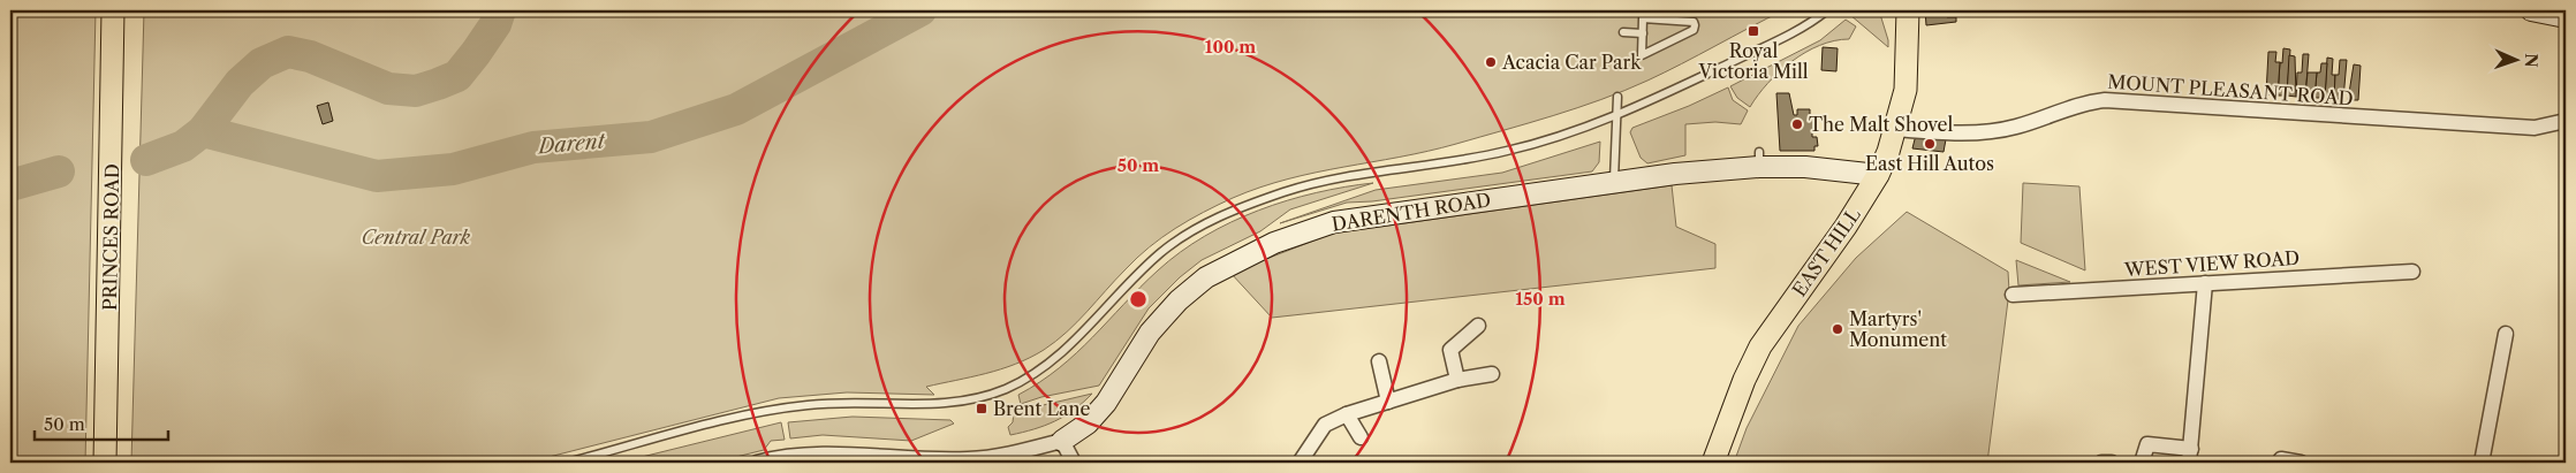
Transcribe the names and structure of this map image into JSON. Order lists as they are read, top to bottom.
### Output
{
  "streets": {
    "main road": ["PRINCES ROAD", "EAST HILL"],
    "street": ["MOUNT PLEASANT ROAD", "DARENTH ROAD", "WEST VIEW ROAD"]
  },
  "crossings": [
    ["MOUNT PLEASANT ROAD", "EAST HILL"],
    ["DARENTH ROAD", "EAST HILL"]
  ],
  "water": ["Darent"],
  "parks": ["Central Park"],
  "places": {
    "transit": ["Royal Victoria Mill", "Brent Lane"],
    "other": [
      "Acacia Car Park",
      "The Malt Shovel",
      "East Hill Autos",
      "Martyrs' Monument"
    ]
  },
  "scale_bar": "50 m",
  "north": "right",
  "rings": ["100 m", "50 m", "150 m"]
}
